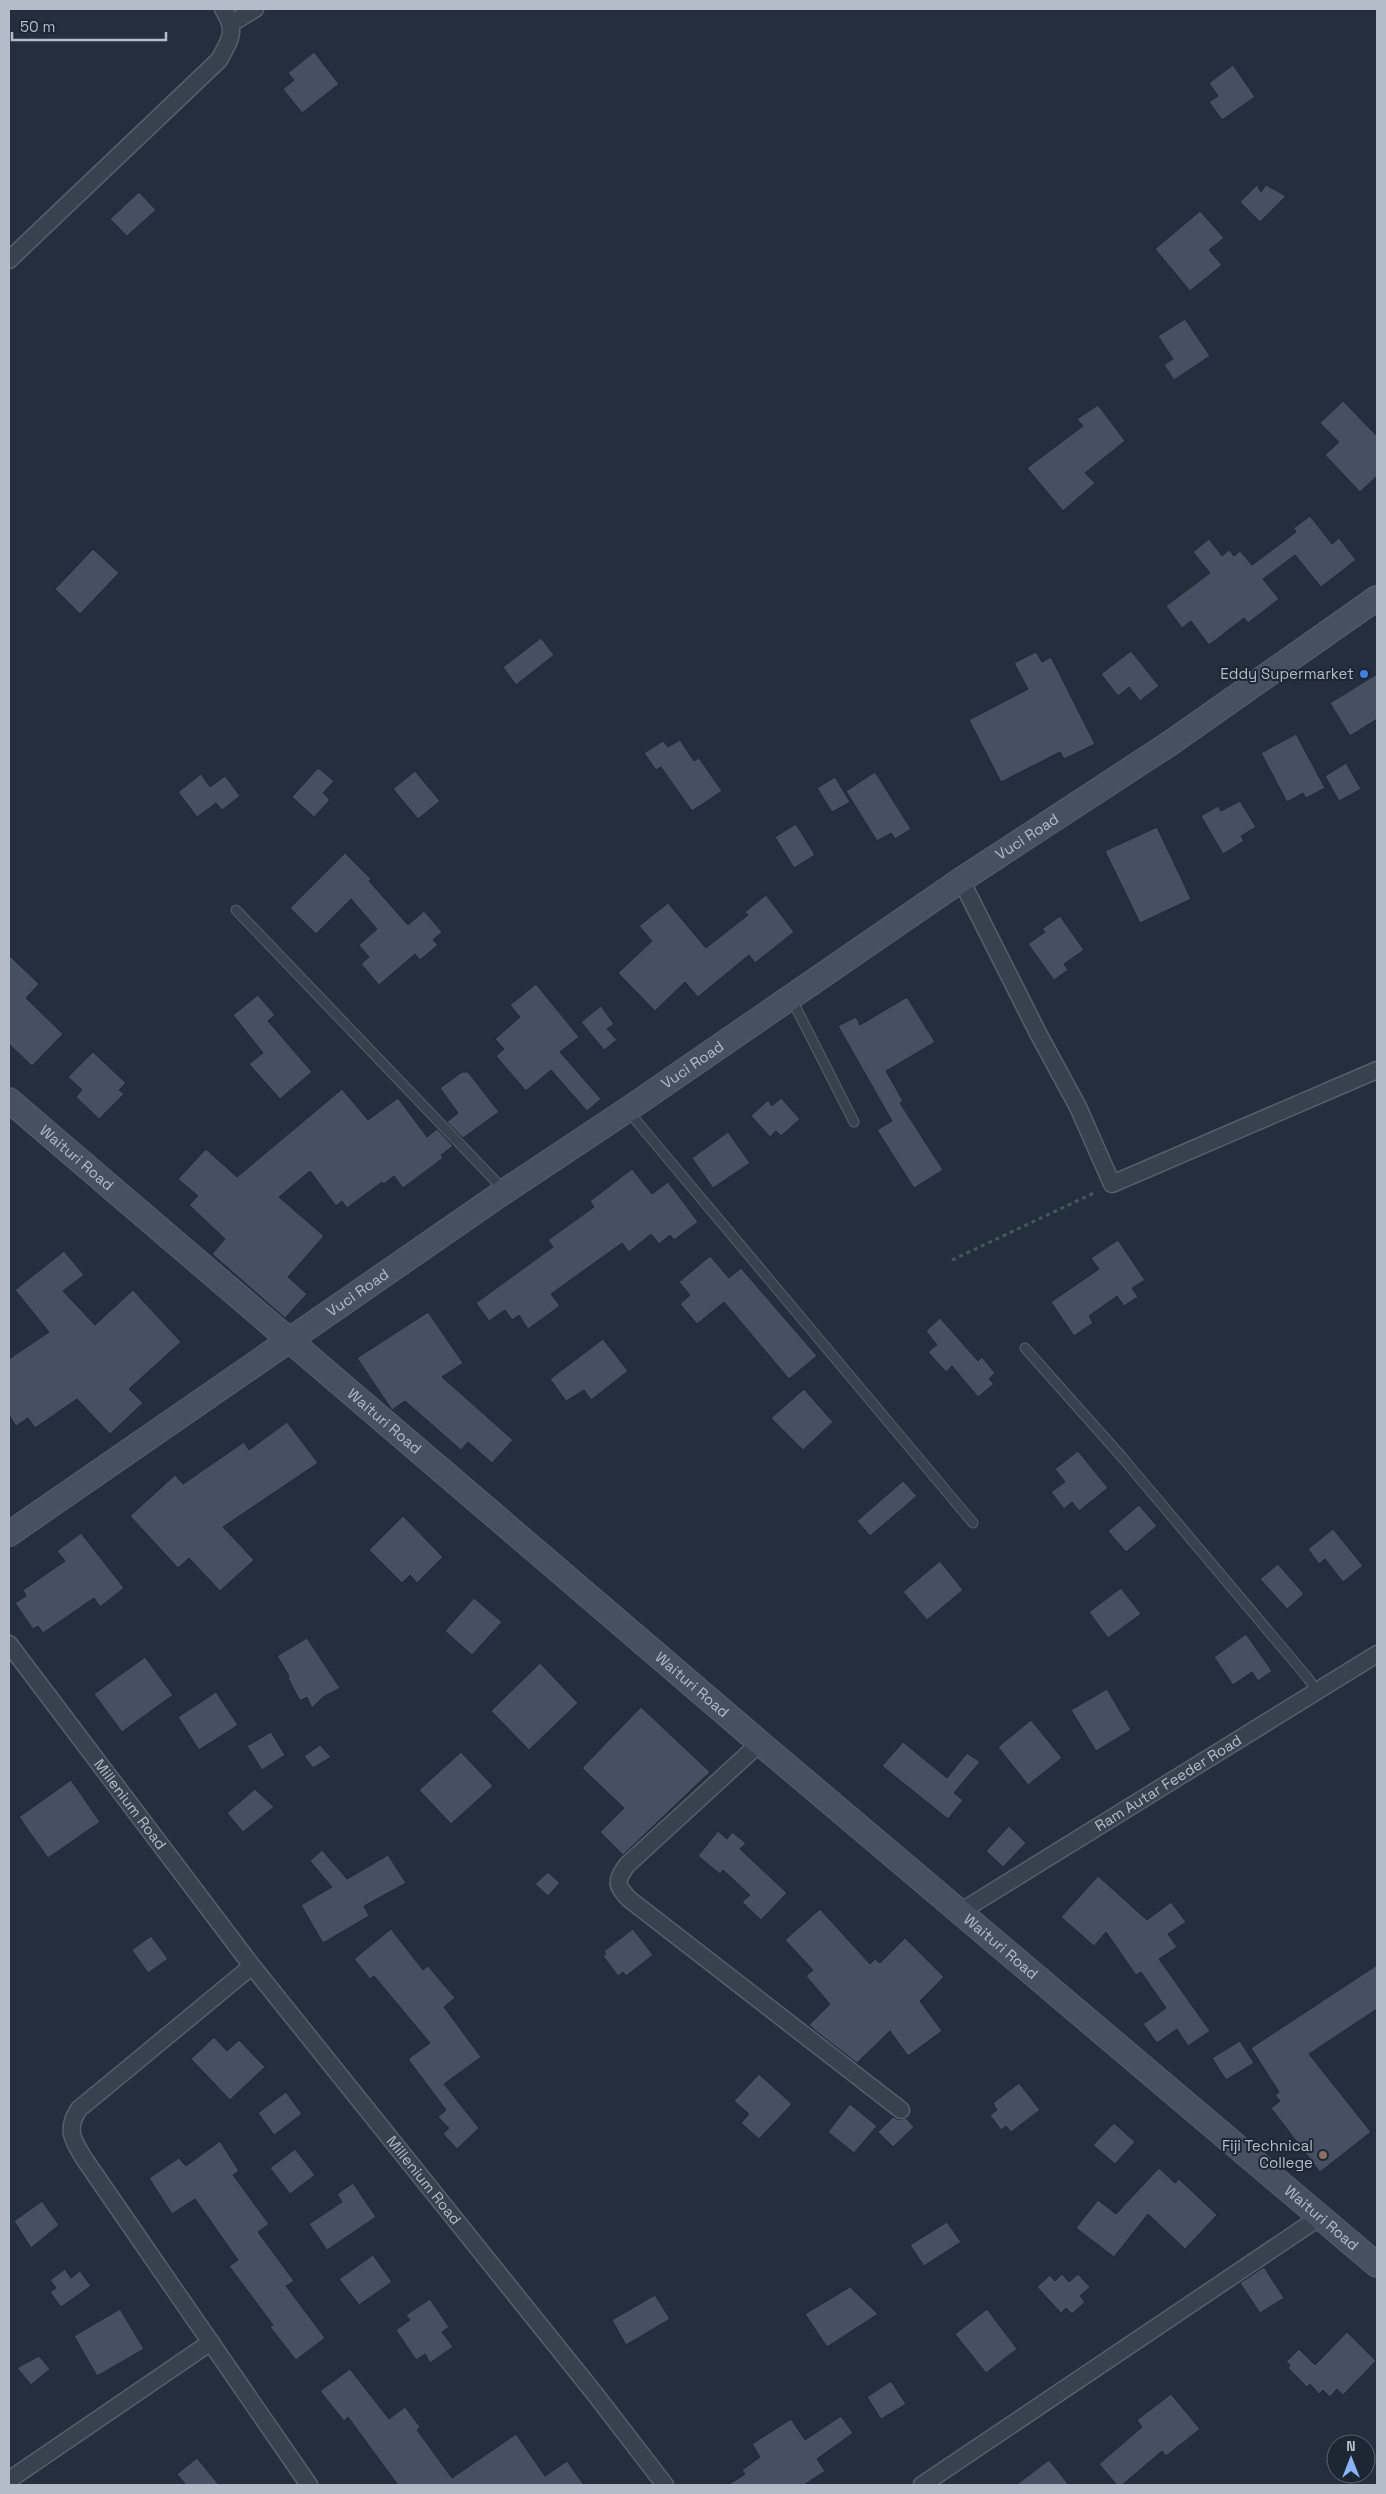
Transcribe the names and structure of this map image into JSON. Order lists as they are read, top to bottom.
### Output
{
  "streets": {
    "main road": ["Vuci Road", "Waituri Road"],
    "street": ["Ram Autar Feeder Road", "Millenium Road"]
  },
  "crossings": [
    ["Vuci Road", "Waituri Road"],
    ["Waituri Road", "Ram Autar Feeder Road"]
  ],
  "places": ["Eddy Supermarket", "Fiji Technical College"],
  "scale_bar": "50 m",
  "north": "top"
}
